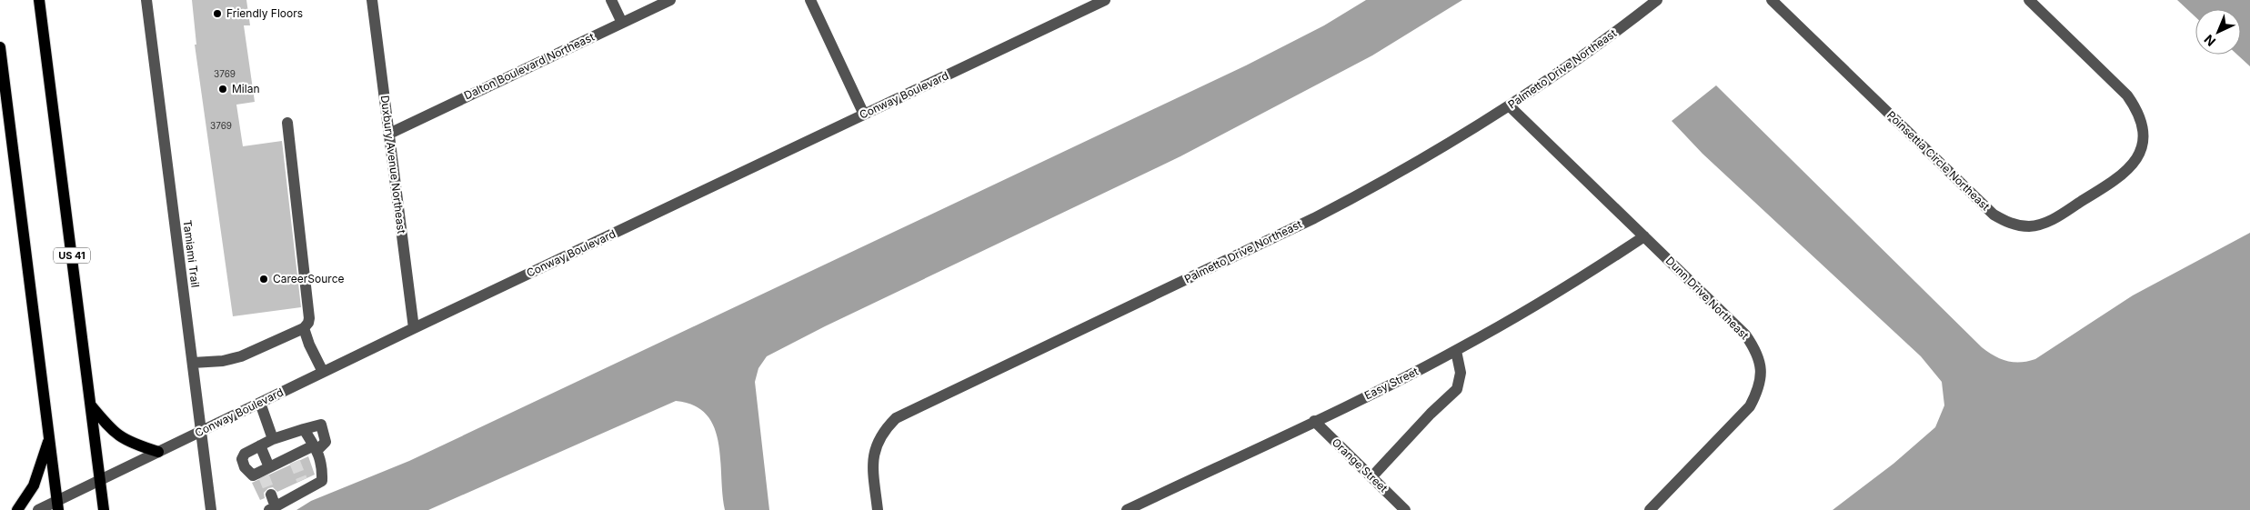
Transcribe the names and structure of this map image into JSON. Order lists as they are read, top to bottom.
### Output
{
  "streets": {
    "main road": ["US 41"],
    "street": [
      "Dalton Boulevard Northeast",
      "Palmetto Drive Northeast",
      "Conway Boulevard",
      "Poinsettia Circle Northeast",
      "Duxbury Avenue Northeast",
      "Tamiami Trail",
      "Dunn Drive Northeast",
      "Easy Street",
      "Orange Street"
    ]
  },
  "crossings": [
    ["Dalton Boulevard Northeast", "Duxbury Avenue Northeast"],
    ["Palmetto Drive Northeast", "Dunn Drive Northeast"],
    ["Conway Boulevard", "Duxbury Avenue Northeast"],
    ["Conway Boulevard", "Tamiami Trail"],
    ["Conway Boulevard", "US 41"],
    ["Dunn Drive Northeast", "Easy Street"],
    ["Easy Street", "Orange Street"]
  ],
  "places": ["Friendly Floors", "Milan", "CareerSource"],
  "house_numbers": ["3769", "3769"],
  "north": "bottom left"
}
